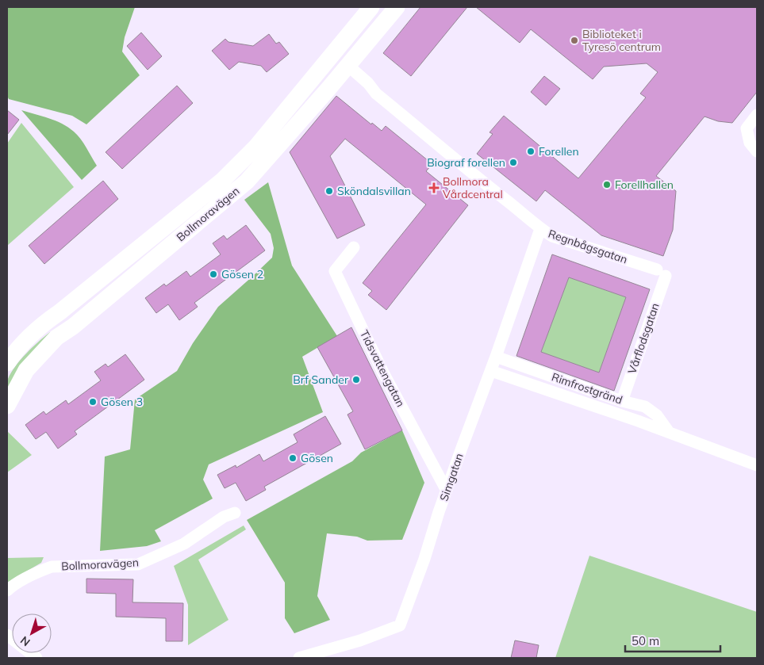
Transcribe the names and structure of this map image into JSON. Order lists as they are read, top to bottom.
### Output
{
  "streets": {
    "street": [
      "Bollmoravägen",
      "Regnbågsgatan",
      "Vårflodsgatan",
      "Tidsvattengatan",
      "Rimfrostgränd",
      "Simgatan"
    ]
  },
  "crossings": [
    ["Bollmoravägen", "Regnbågsgatan"],
    ["Regnbågsgatan", "Vårflodsgatan"],
    ["Regnbågsgatan", "Simgatan"],
    ["Vårflodsgatan", "Rimfrostgränd"],
    ["Tidsvattengatan", "Simgatan"],
    ["Rimfrostgränd", "Simgatan"]
  ],
  "places": {
    "other": [
      "Biblioteket i Tyresö centrum",
      "Forellen",
      "Biograf forellen",
      "Forellhallen",
      "Sköndalsvillan",
      "Gösen 2",
      "Brf Sander",
      "Gösen 3",
      "Gösen"
    ],
    "health": ["Bollmora Vårdcentral"]
  },
  "scale_bar": "50 m",
  "north": "bottom left"
}
